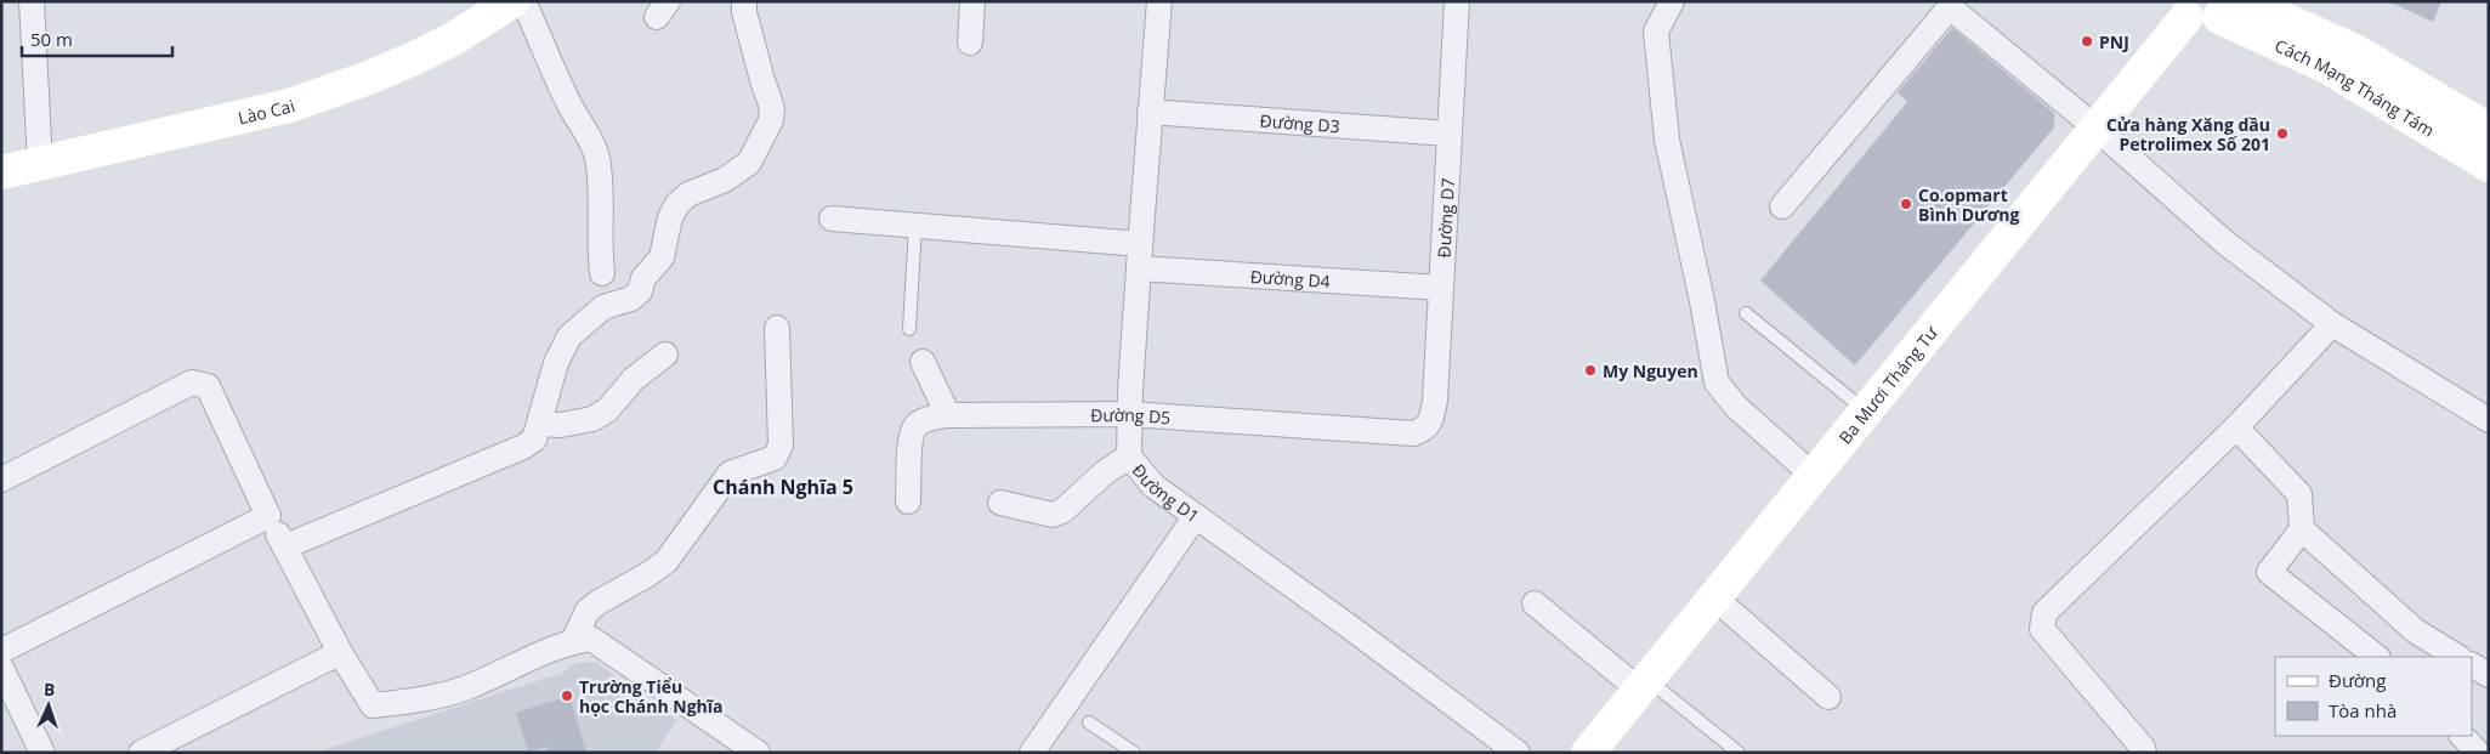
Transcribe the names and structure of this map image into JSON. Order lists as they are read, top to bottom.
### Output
{
  "streets": {
    "street": [
      "Cách Mạng Tháng Tám",
      "Lào Cai",
      "Đường D3",
      "Đường D7",
      "Đường D4",
      "Ba Mươi Tháng Tư",
      "Đường D5",
      "Đường D1"
    ]
  },
  "crossings": [
    ["Cách Mạng Tháng Tám", "Ba Mươi Tháng Tư"],
    ["Đường D3", "Đường D7"],
    ["Đường D3", "Đường D1"],
    ["Đường D7", "Đường D4"],
    ["Đường D7", "Đường D5"],
    ["Đường D4", "Đường D1"],
    ["Đường D5", "Đường D1"]
  ],
  "districts": ["Chánh Nghĩa 5"],
  "places": [
    "PNJ",
    "Cửa hàng Xăng dầu Petrolimex Số 201",
    "Co.opmart Bình Dương",
    "My Nguyen",
    "Trường Tiểu học Chánh Nghĩa"
  ],
  "legend": ["Đường", "Tòa nhà"],
  "scale_bar": "50 m",
  "north": "top"
}
